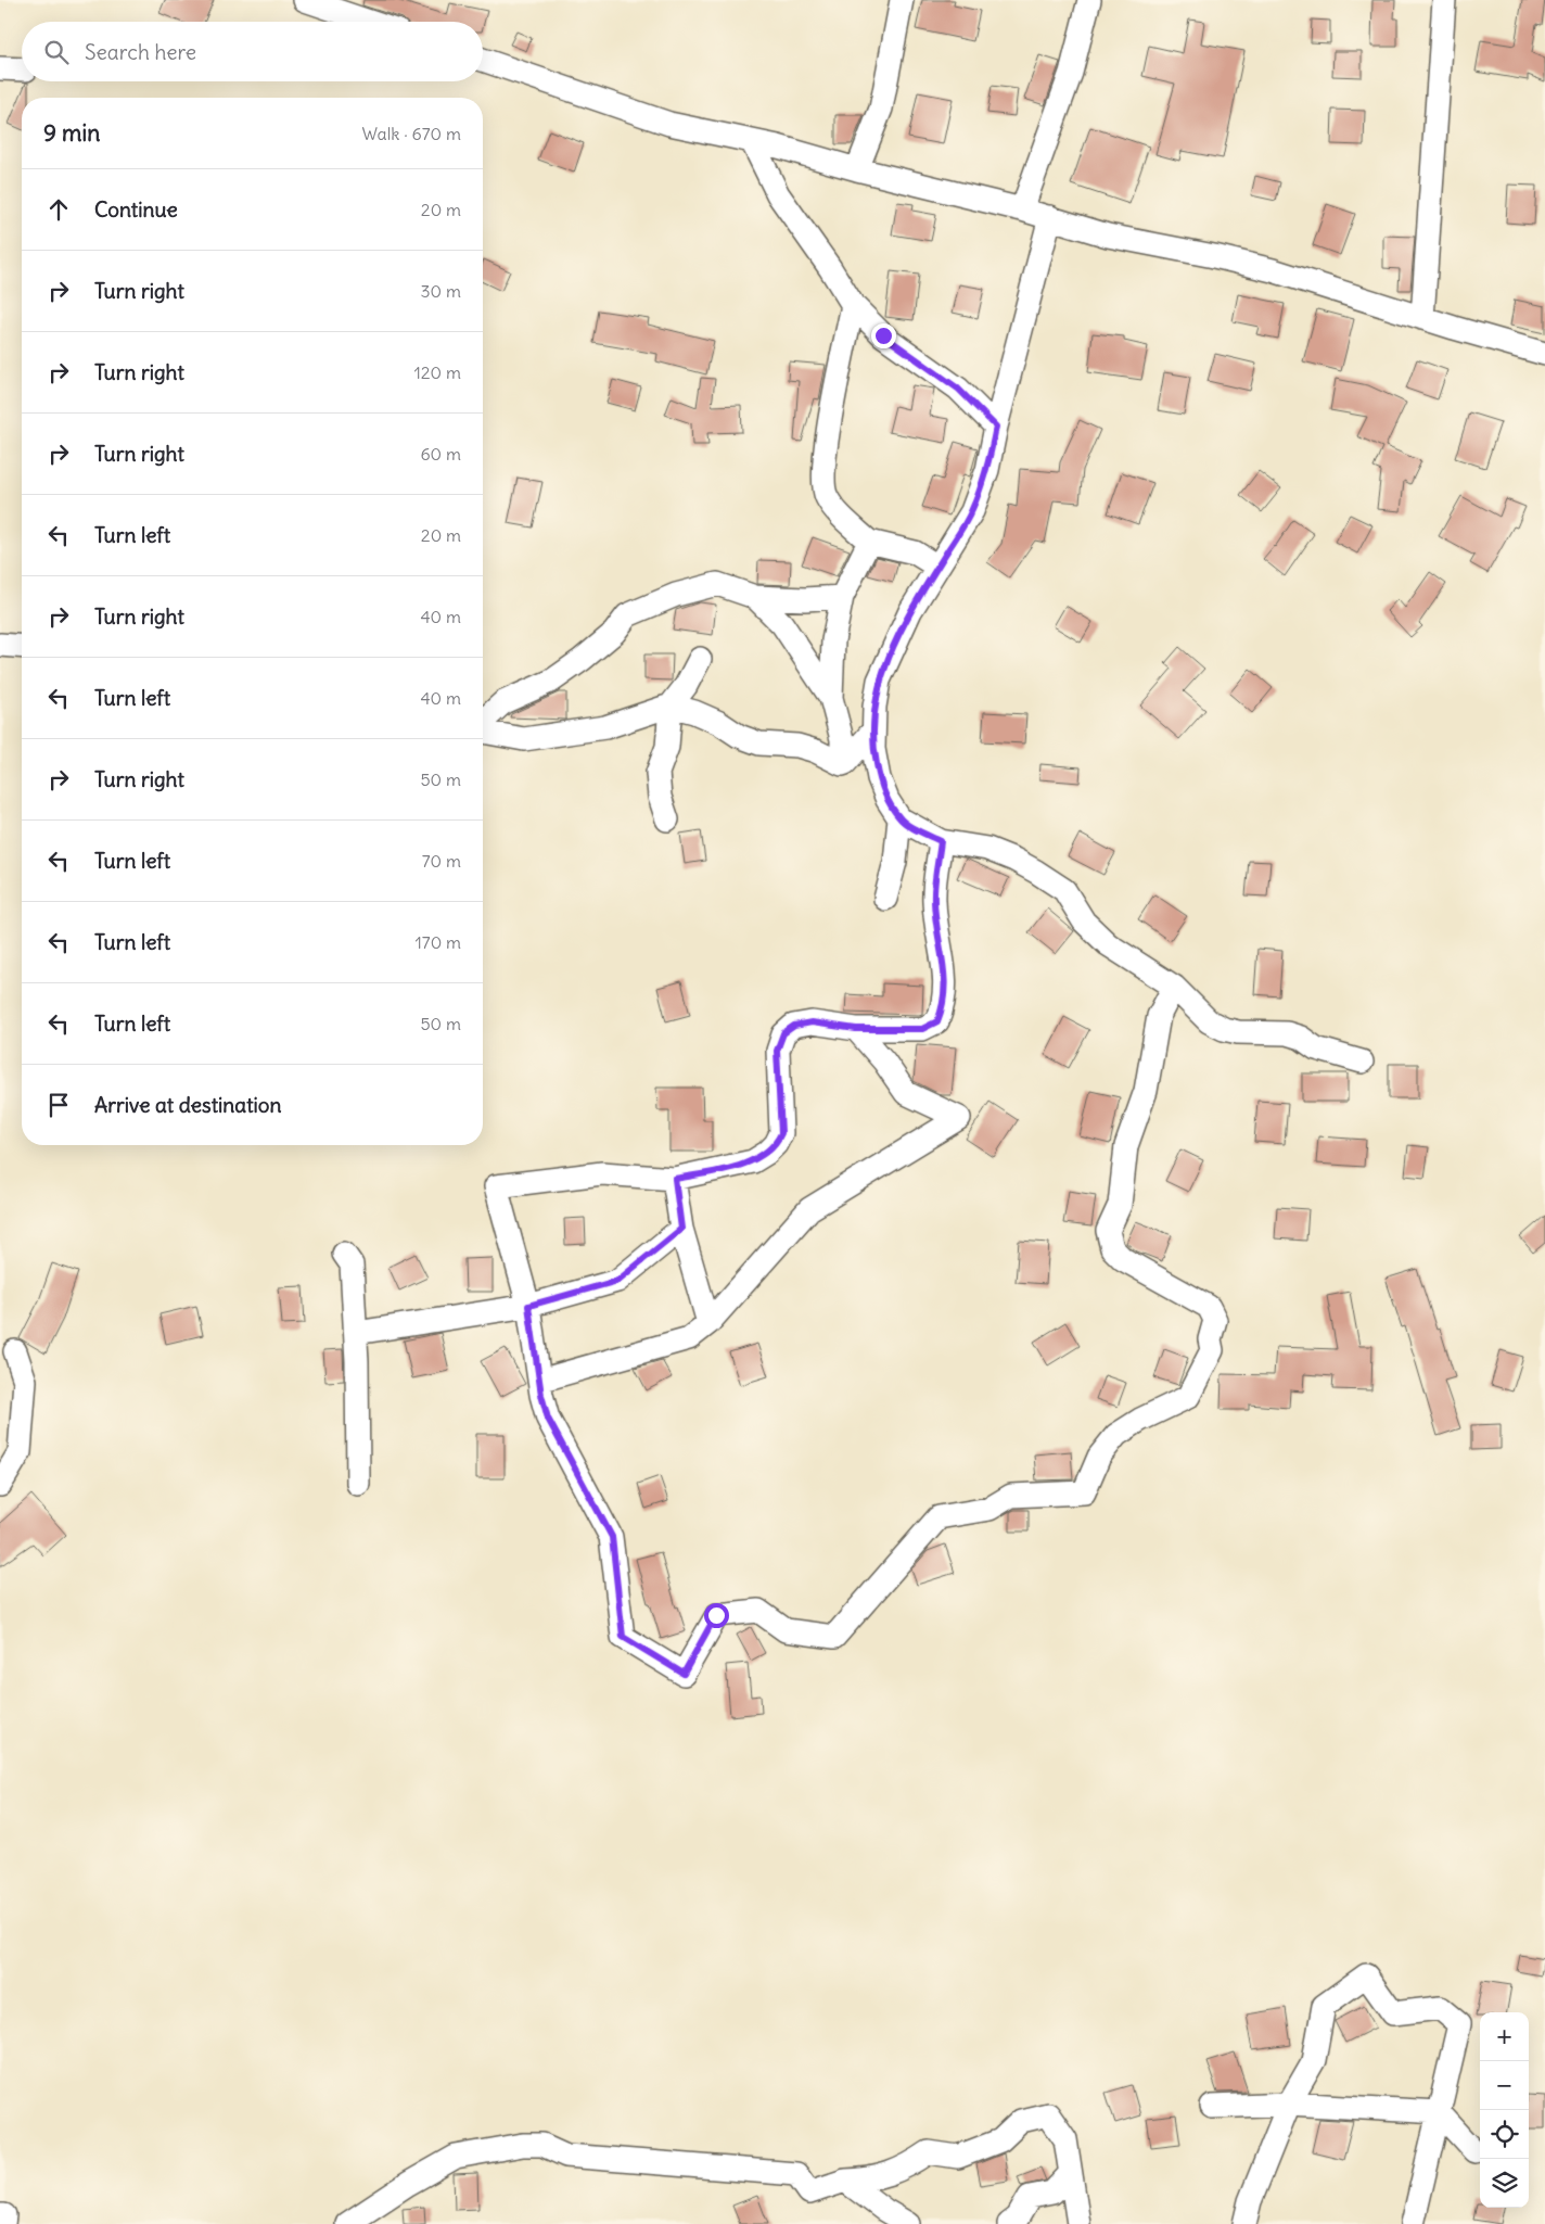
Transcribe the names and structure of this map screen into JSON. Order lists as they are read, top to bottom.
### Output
{
  "page": {
    "search": "Search here",
    "heading": ["9 min", "Walk · 670 m"],
    "list": [
      ["Continue", "20 m"],
      ["Turn right", "30 m"],
      ["Turn right", "120 m"],
      ["Turn right", "60 m"],
      ["Turn left", "20 m"],
      ["Turn right", "40 m"],
      ["Turn left", "40 m"],
      ["Turn right", "50 m"],
      ["Turn left", "70 m"],
      ["Turn left", "170 m"],
      ["Turn left", "50 m"],
      "Arrive at destination"
    ],
    "map_buttons": ["+", "−"]
  }
}
